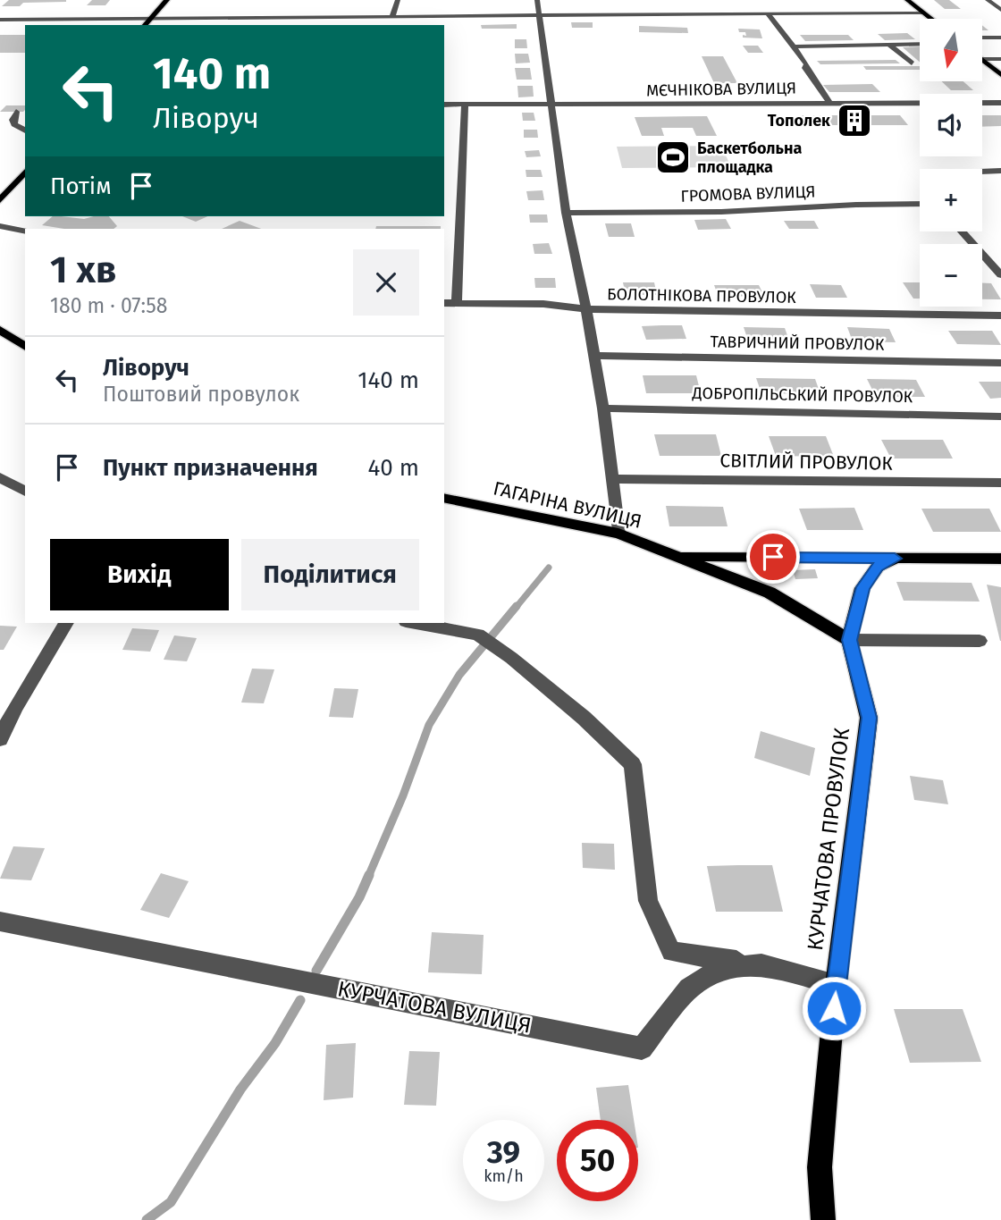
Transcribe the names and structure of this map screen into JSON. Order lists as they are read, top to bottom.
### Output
{
  "streets": {
    "main road": ["ГАГАРІНА ВУЛИЦЯ", "КУРЧАТОВА ПРОВУЛОК"],
    "street": [
      "МЄЧНІКОВА ВУЛИЦЯ",
      "ГРОМОВА ВУЛИЦЯ",
      "БОЛОТНІКОВА ПРОВУЛОК",
      "ТАВРИЧНИЙ ПРОВУЛОК",
      "ДОБРОПІЛЬСЬКИЙ ПРОВУЛОК",
      "СВІТЛИЙ ПРОВУЛОК",
      "КУРЧАТОВА ВУЛИЦЯ"
    ]
  },
  "crossings": [
    ["МЄЧНІКОВА ВУЛИЦЯ", "БОЛОТНІКОВА ПРОВУЛОК"],
    ["ГРОМОВА ВУЛИЦЯ", "БОЛОТНІКОВА ПРОВУЛОК"],
    ["ГАГАРІНА ВУЛИЦЯ", "КУРЧАТОВА ПРОВУЛОК"],
    ["КУРЧАТОВА ПРОВУЛОК", "КУРЧАТОВА ВУЛИЦЯ"]
  ],
  "places": {
    "building": ["Тополек"],
    "sports": ["Баскетбольна площадка"]
  },
  "north": "bottom",
  "page": {
    "map_buttons": ["+", "−"],
    "turn": ["140 m", "Ліворуч"],
    "then": "Потім",
    "heading": ["1 хв", "180 m · 07:58"],
    "list": [
      {
        "name": "Ліворуч",
        "note": "Поштовий провулок",
        "value": "140 m"
      },
      {
        "name": "Пункт призначення",
        "value": "40 m"
      }
    ],
    "buttons": ["Вихід", "Поділитися"],
    "speed": "39 km/h",
    "limit": "50"
  }
}
